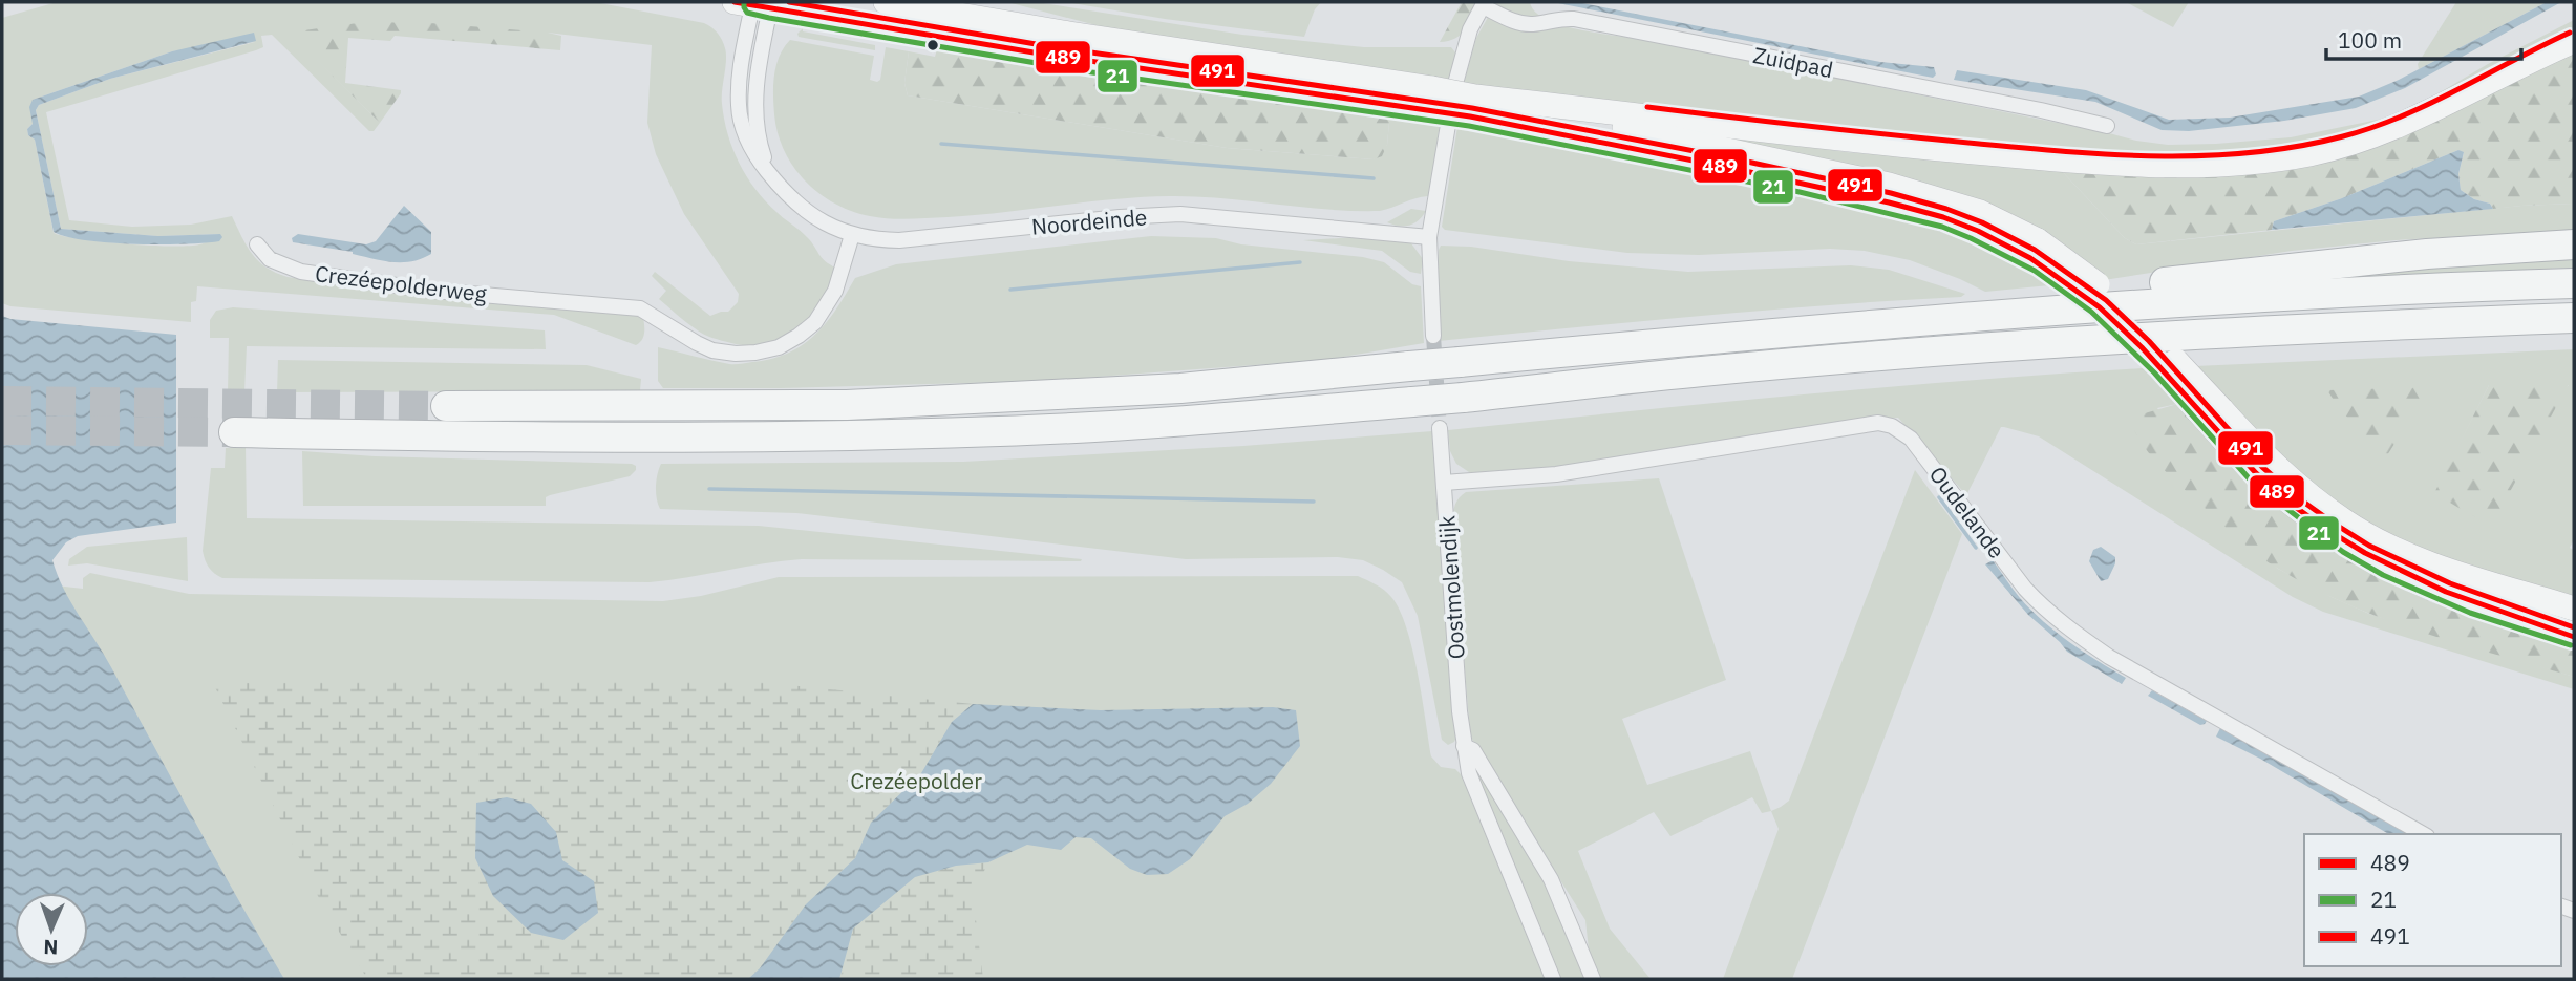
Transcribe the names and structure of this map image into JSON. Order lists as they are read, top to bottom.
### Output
{
  "streets": {
    "street": [
      "Zuidpad",
      "Noordeinde",
      "Crezéepolderweg",
      "Oudelande",
      "Oostmolendijk"
    ]
  },
  "crossings": [
    ["Noordeinde", "Crezéepolderweg"],
    ["Oudelande", "Oostmolendijk"]
  ],
  "parks": ["Crezéepolder"],
  "lines": ["transit line 489", "transit line 21", "transit line 491"],
  "legend": ["489", "21", "491"],
  "scale_bar": "100 m",
  "north": "bottom"
}
